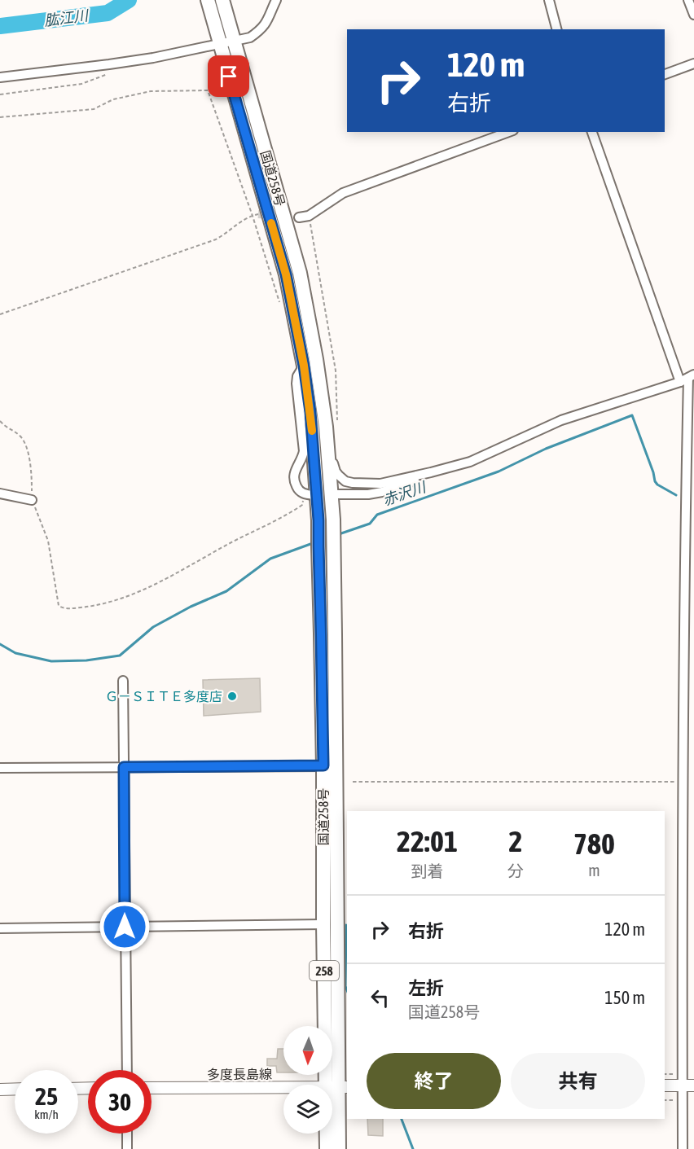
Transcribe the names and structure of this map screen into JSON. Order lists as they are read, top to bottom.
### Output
{
  "streets": {
    "highway": ["国道258号", "258"],
    "main road": ["多度長島線"]
  },
  "crossings": [
    ["国道258号", "多度長島線"]
  ],
  "water": ["肱江川", "赤沢川"],
  "places": ["Ｇ－ＳＩＴＥ多度店"],
  "north": "bottom",
  "page": {
    "turn": ["120 m", "右折"],
    "eta": [
      "22:01",
      "到着",
      "2",
      "分",
      "780",
      "m"
    ],
    "list": [
      {
        "name": "右折",
        "value": "120 m"
      },
      {
        "name": "左折",
        "note": "国道258号",
        "value": "150 m"
      }
    ],
    "buttons": ["終了", "共有"],
    "speed": "25 km/h",
    "limit": "30"
  }
}
